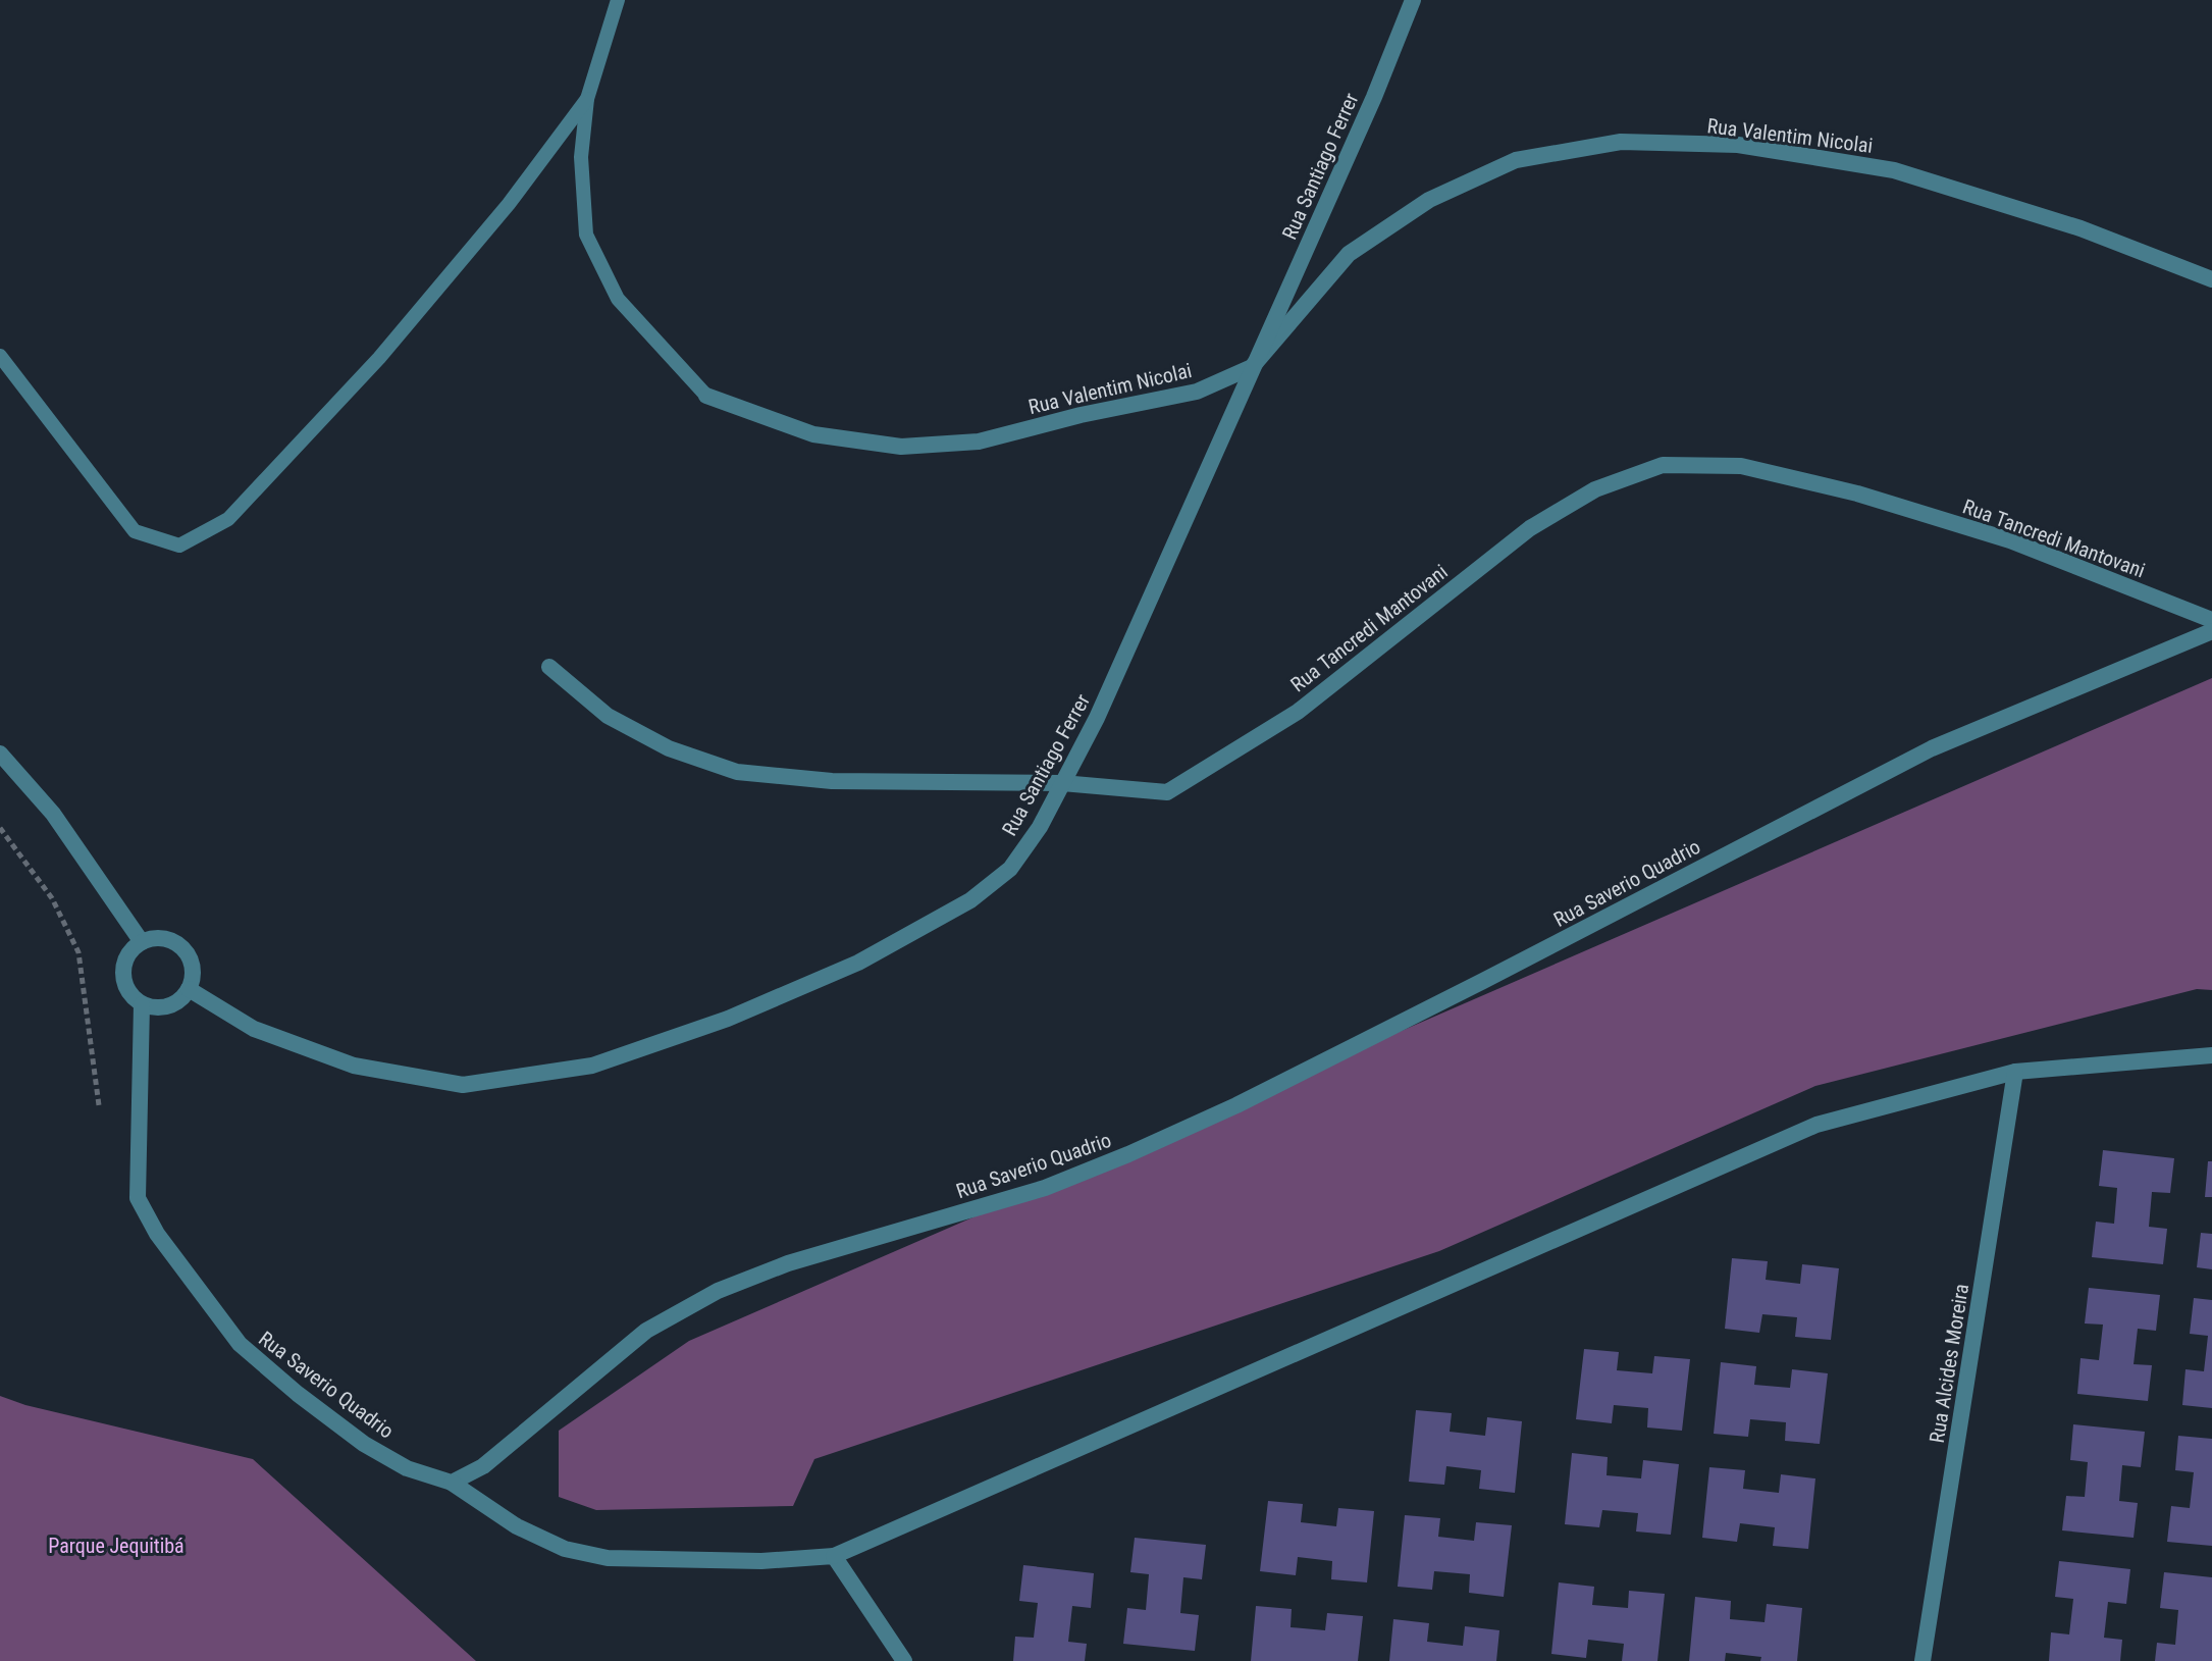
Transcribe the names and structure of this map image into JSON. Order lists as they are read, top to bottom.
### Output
{
  "streets": {
    "street": [
      "Rua Valentim Nicolai",
      "Rua Santiago Ferrer",
      "Rua Tancredi Mantovani",
      "Rua Saverio Quadrio",
      "Rua Alcides Moreira"
    ]
  },
  "crossings": [
    ["Rua Valentim Nicolai", "Rua Santiago Ferrer"],
    ["Rua Santiago Ferrer", "Rua Tancredi Mantovani"],
    ["Rua Santiago Ferrer", "Rua Saverio Quadrio"]
  ],
  "parks": ["Parque Jequitibá"]
}
